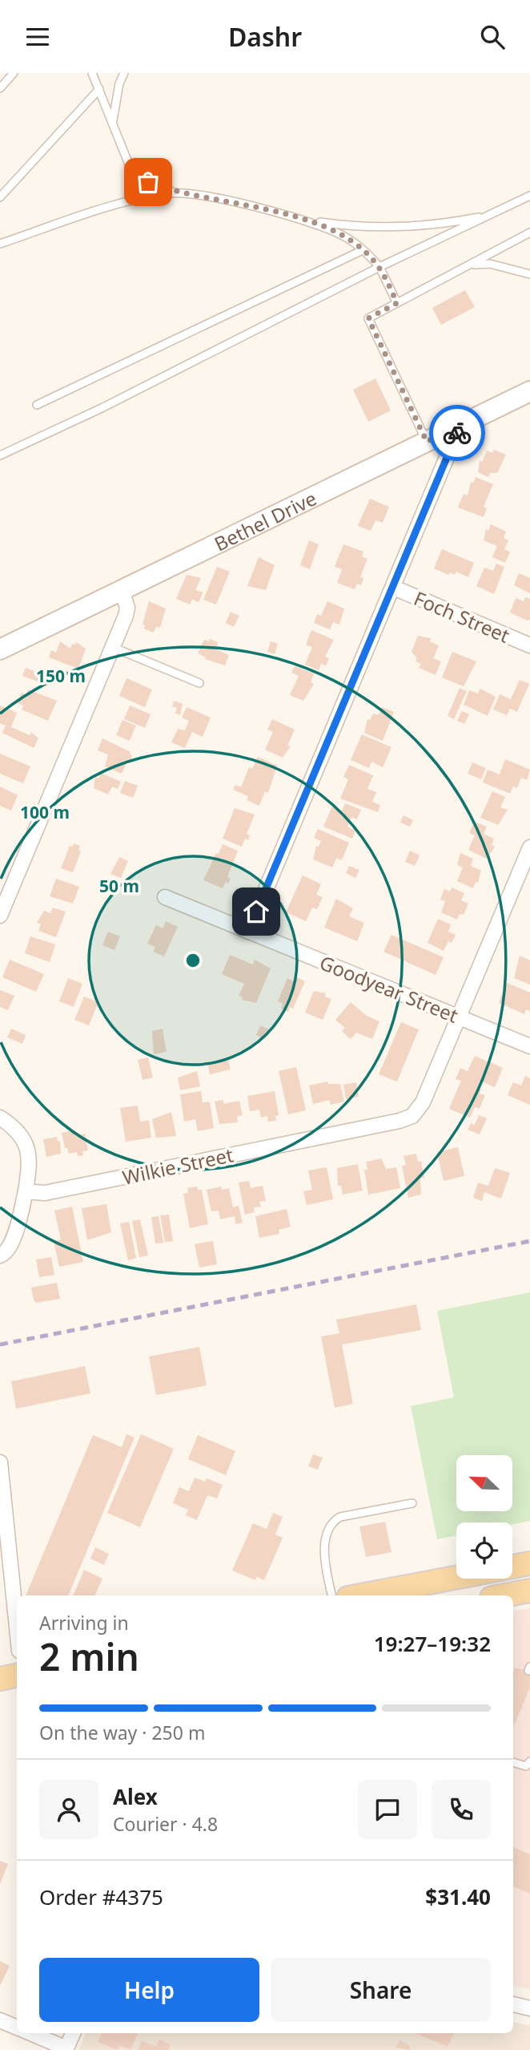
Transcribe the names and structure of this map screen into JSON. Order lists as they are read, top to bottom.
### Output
{
  "streets": {
    "street": [
      "Bethel Drive",
      "Foch Street",
      "Goodyear Street",
      "Wilkie Street"
    ]
  },
  "crossings": [
    ["Goodyear Street", "Wilkie Street"]
  ],
  "north": "top left",
  "page": {
    "header": "Dashr",
    "heading": ["2 min", "Arriving in", "19:27–19:32"],
    "panel": [
      "Alex",
      "Courier · 4.8",
      "Order #4375",
      "$31.40"
    ],
    "bar": "On the way · 250 m",
    "buttons": ["Help", "Share"]
  },
  "rings": ["150 m", "100 m", "50 m"]
}
